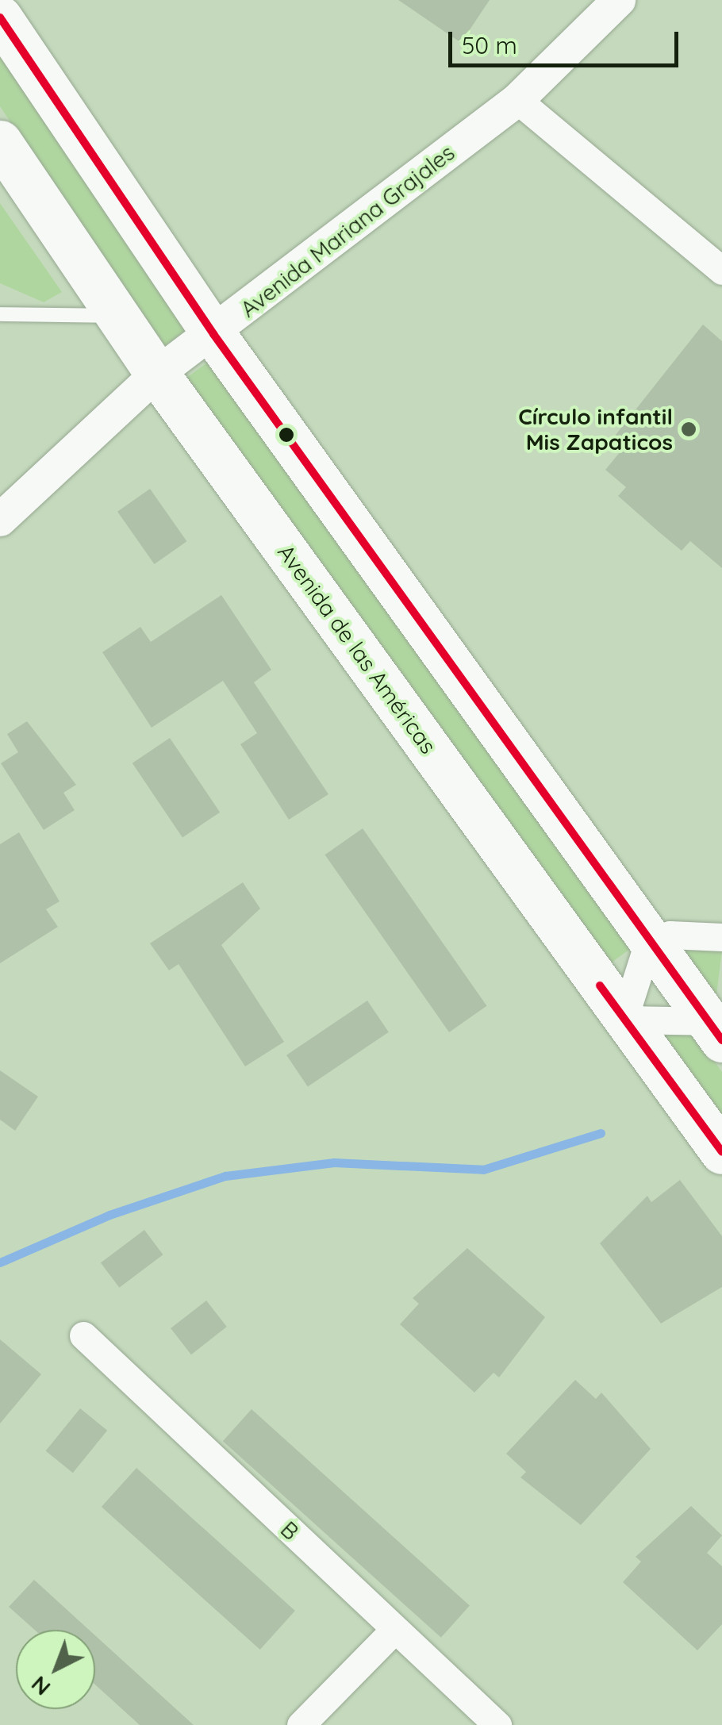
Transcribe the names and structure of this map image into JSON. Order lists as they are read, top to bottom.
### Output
{
  "streets": {
    "main road": ["Avenida de las Américas"],
    "street": ["Avenida Mariana Grajales", "B"]
  },
  "crossings": [
    ["Avenida Mariana Grajales", "Avenida de las Américas"]
  ],
  "places": ["Círculo infantil Mis Zapaticos"],
  "scale_bar": "50 m",
  "north": "bottom left"
}
